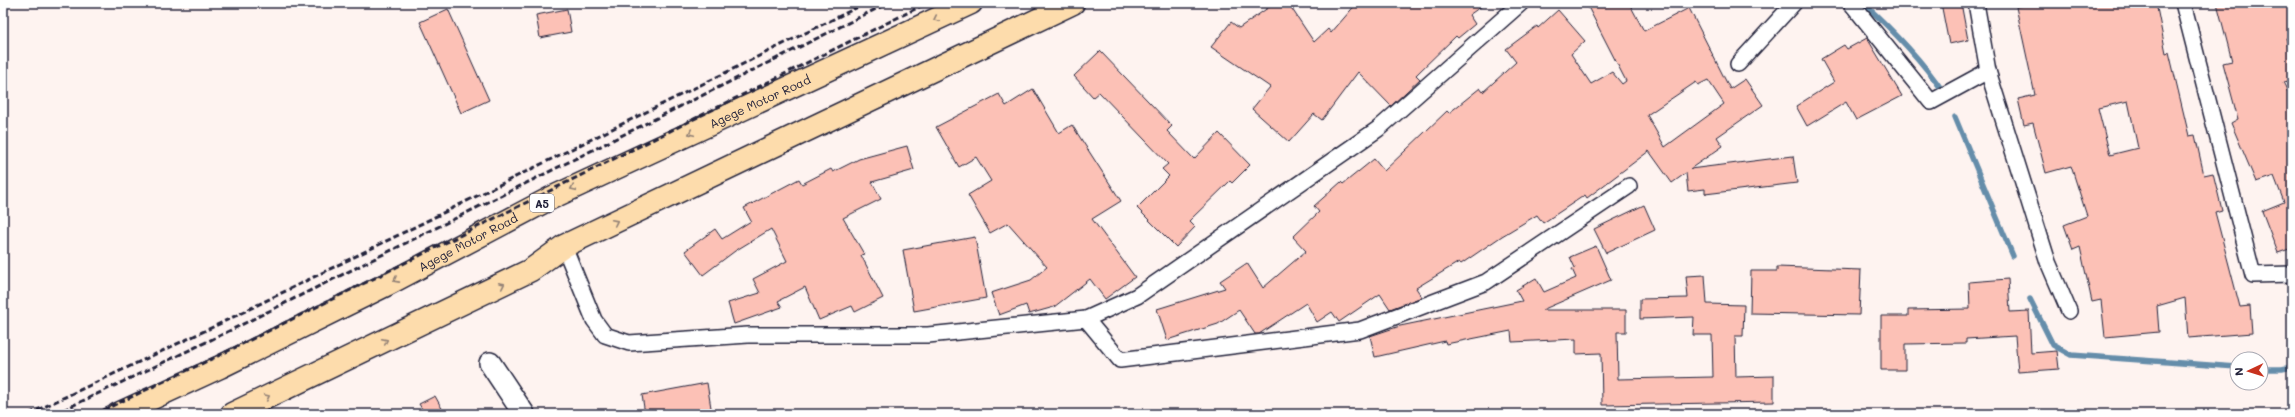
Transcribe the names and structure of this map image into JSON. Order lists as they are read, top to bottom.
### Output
{
  "streets": {
    "highway": ["Agege Motor Road", "A5"]
  },
  "north": "left"
}
